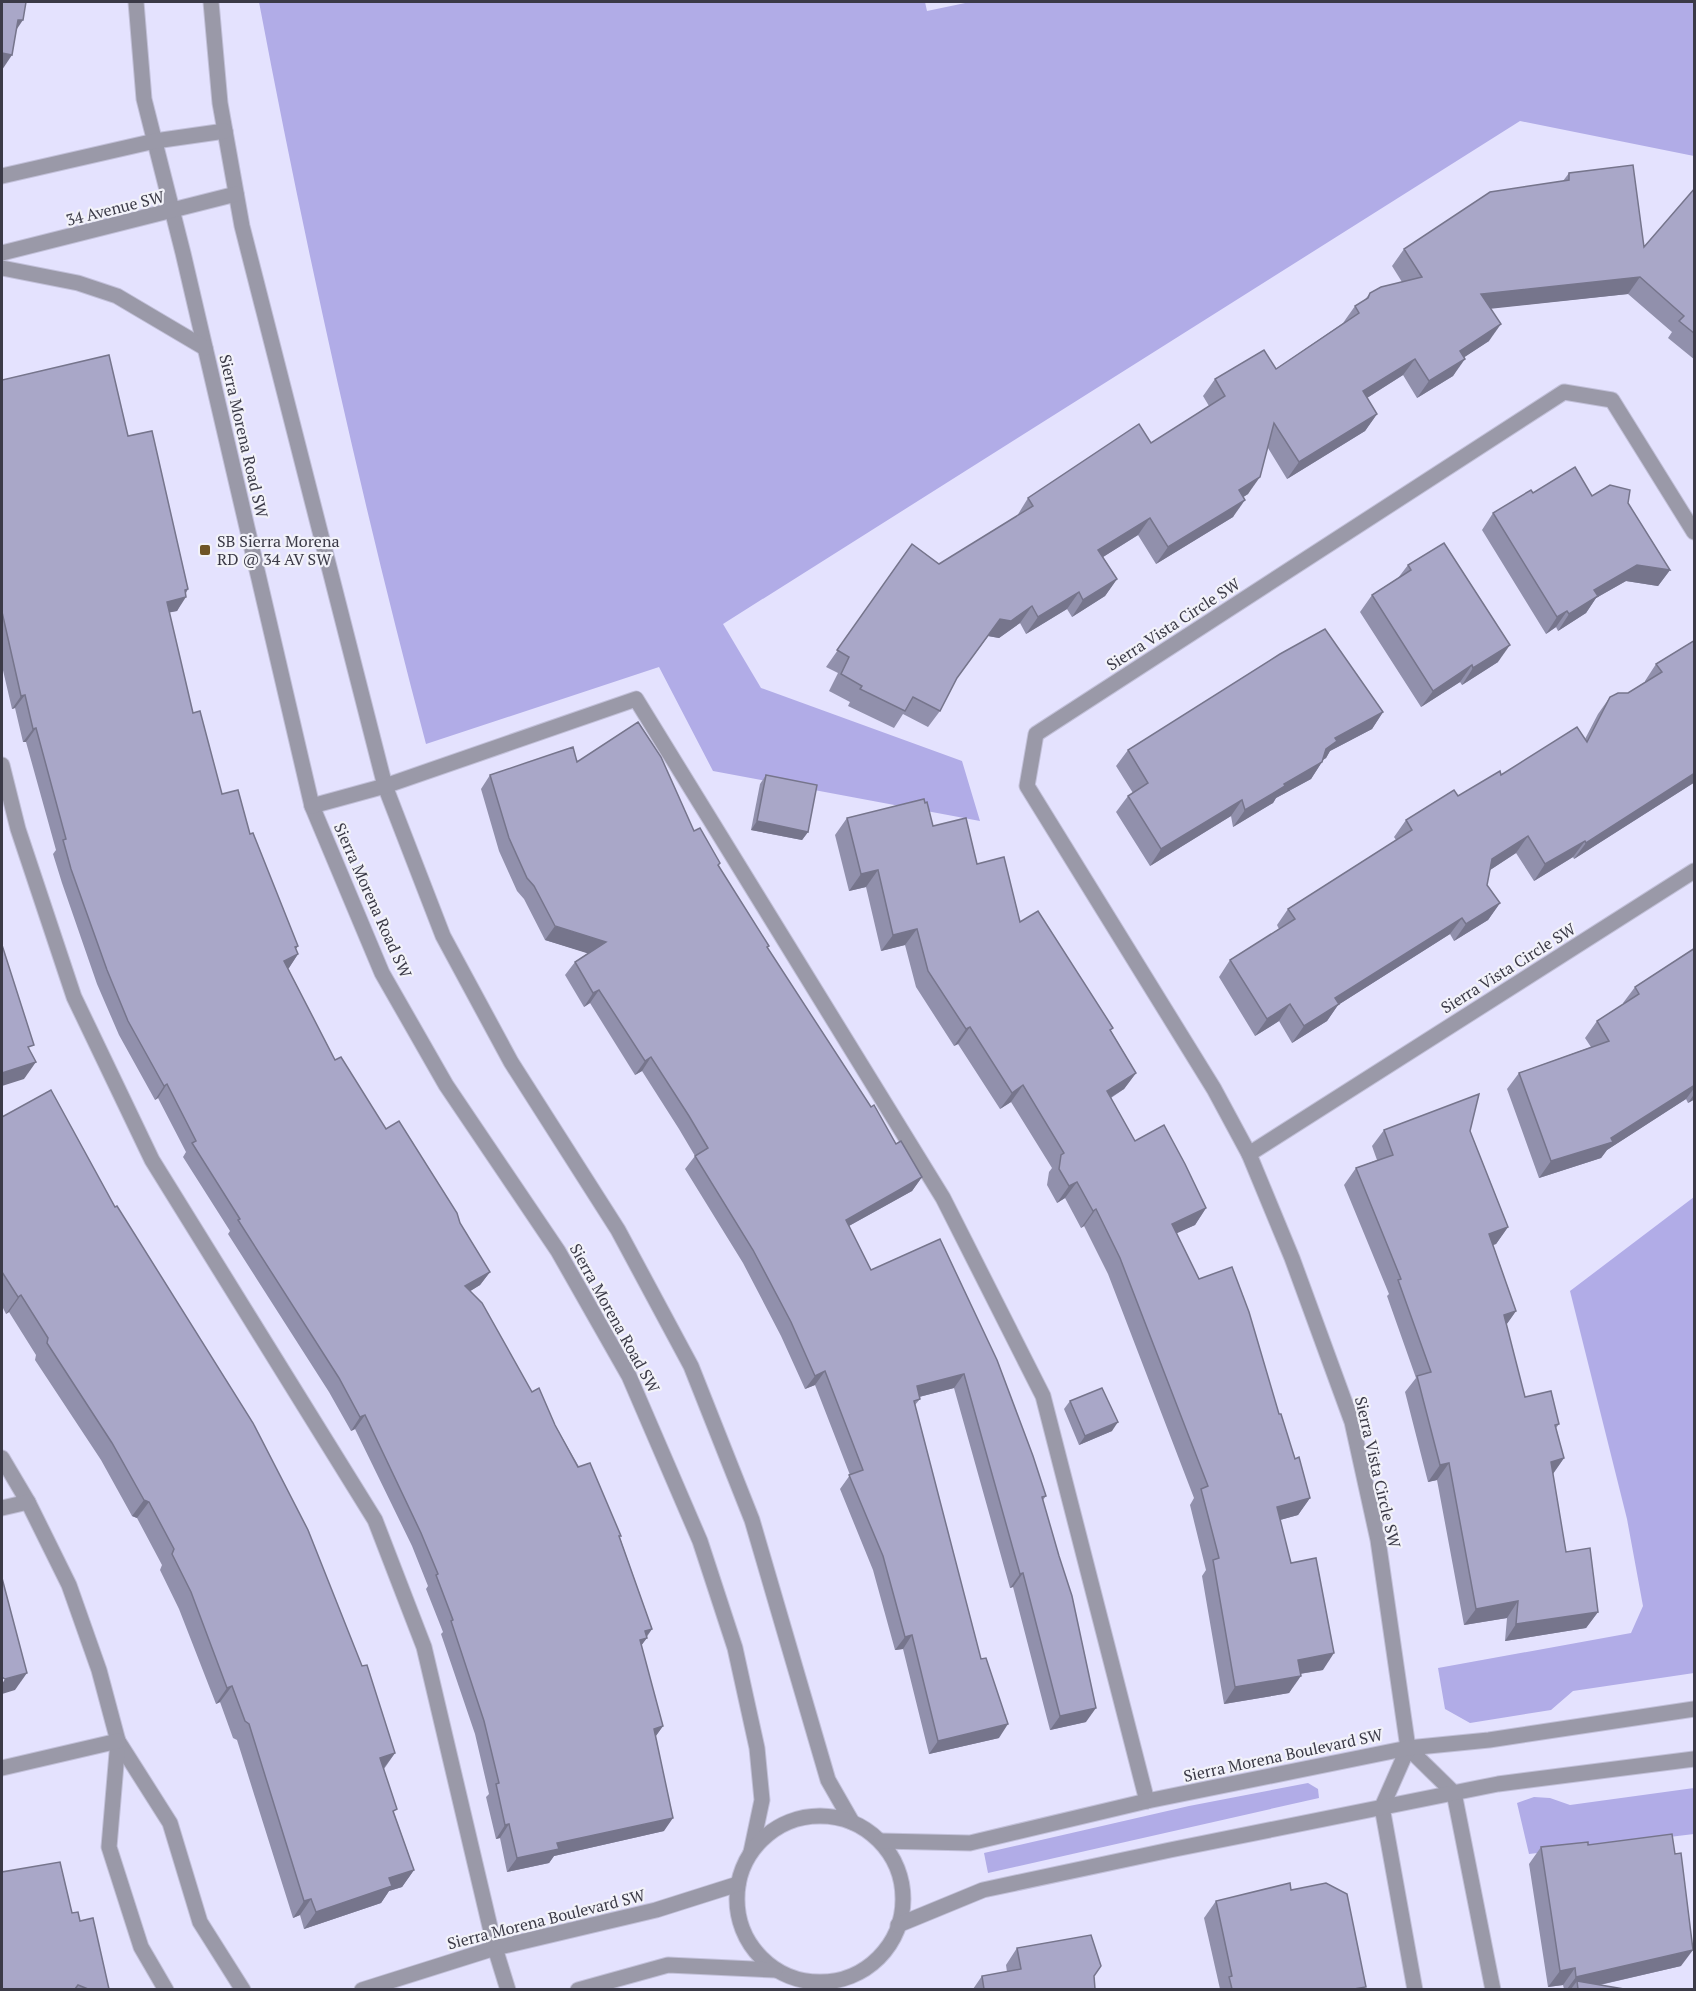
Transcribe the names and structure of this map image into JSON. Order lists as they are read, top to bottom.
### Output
{
  "streets": {
    "street": [
      "34 Avenue SW",
      "Sierra Morena Road SW",
      "Sierra Vista Circle SW",
      "Sierra Morena Boulevard SW"
    ]
  },
  "crossings": [
    ["34 Avenue SW", "Sierra Morena Road SW"],
    ["Sierra Morena Road SW", "Sierra Morena Boulevard SW"],
    ["Sierra Vista Circle SW", "Sierra Morena Boulevard SW"]
  ],
  "places": {
    "transit": ["SB Sierra Morena RD @ 34 AV SW"]
  }
}
